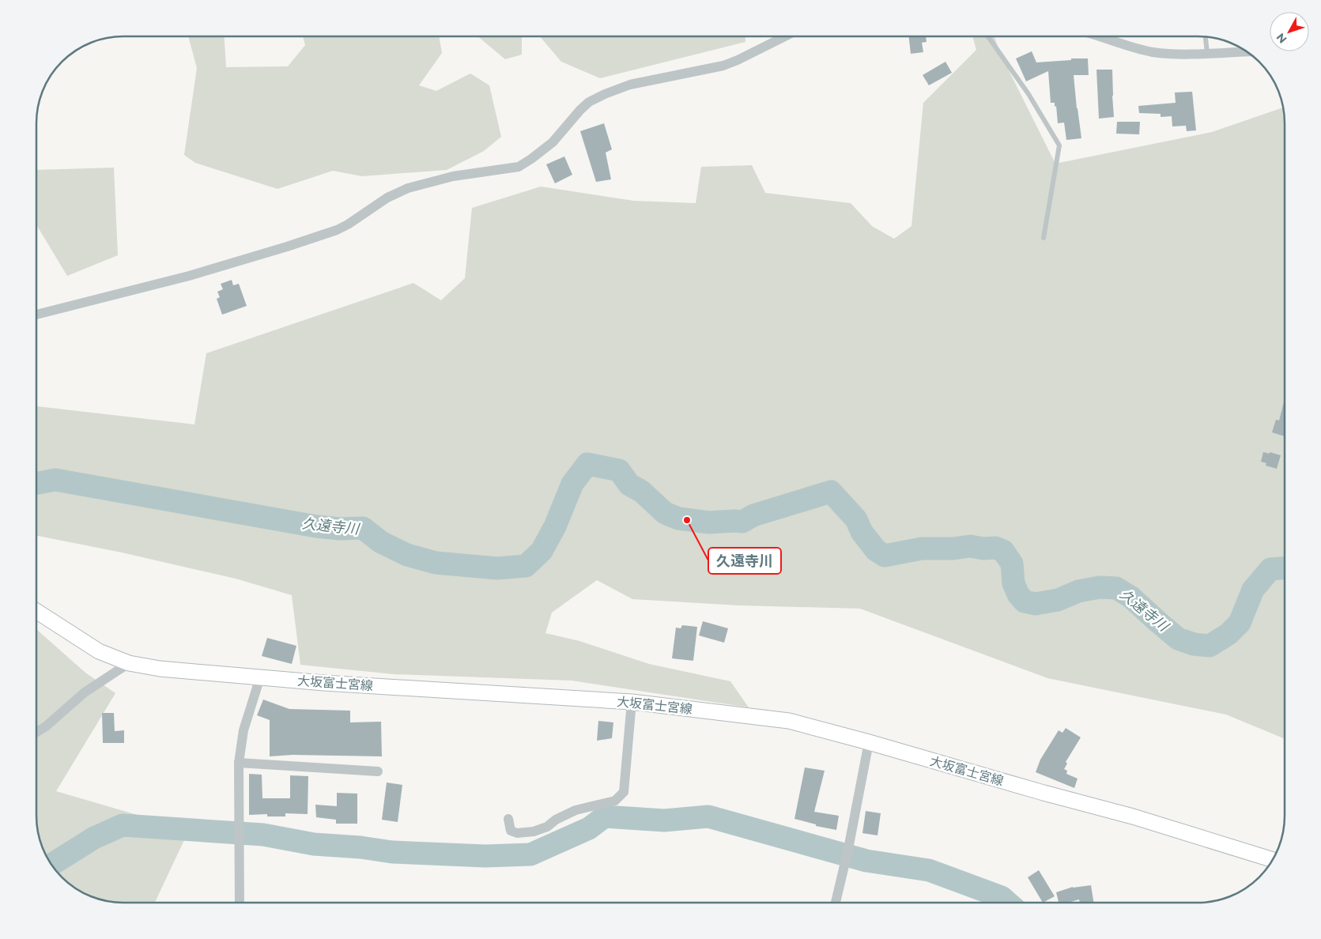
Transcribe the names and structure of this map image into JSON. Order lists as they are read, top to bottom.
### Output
{
  "streets": {
    "main road": ["大坂富士宮線"]
  },
  "water": ["久遠寺川"],
  "places": ["久遠寺川"],
  "north": "bottom left"
}
